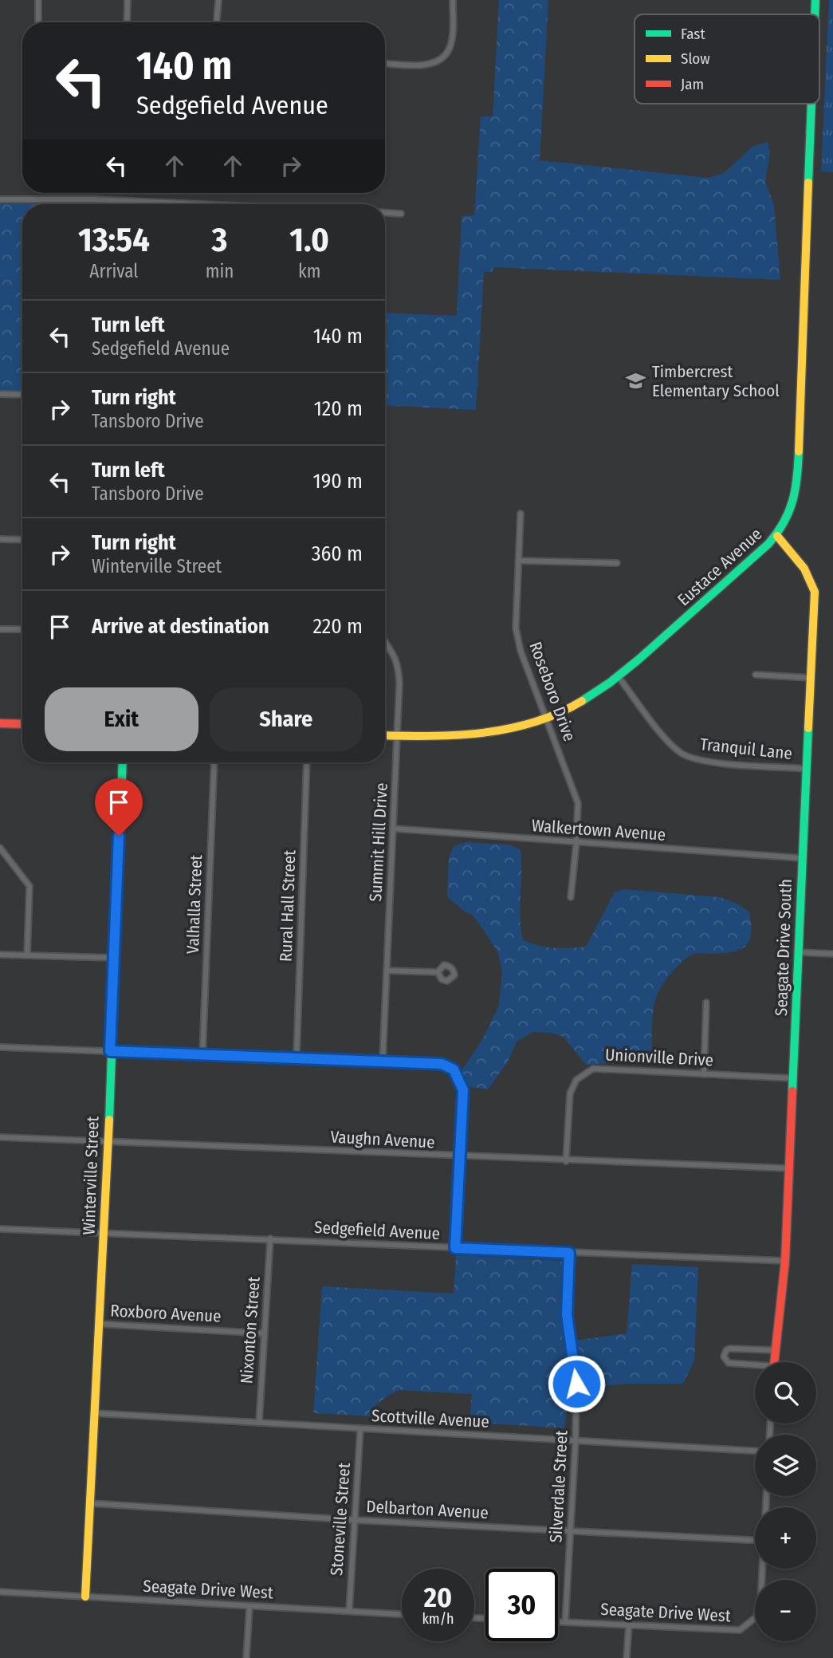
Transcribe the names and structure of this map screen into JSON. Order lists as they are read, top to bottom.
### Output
{
  "streets": {
    "street": [
      "Eustace Avenue",
      "Roseboro Drive",
      "Tranquil Lane",
      "Walkertown Avenue",
      "Summit Hill Drive",
      "Valhalla Street",
      "Rural Hall Street",
      "Seagate Drive South",
      "Unionville Drive",
      "Vaughn Avenue",
      "Winterville Street",
      "Sedgefield Avenue",
      "Roxboro Avenue",
      "Nixonton Street",
      "Scottville Avenue",
      "Silverdale Street",
      "Delbarton Avenue",
      "Stoneville Street",
      "Seagate Drive West"
    ]
  },
  "crossings": [
    ["Eustace Avenue", "Roseboro Drive"],
    ["Eustace Avenue", "Tranquil Lane"],
    ["Eustace Avenue", "Summit Hill Drive"],
    ["Eustace Avenue", "Seagate Drive South"],
    ["Roseboro Drive", "Walkertown Avenue"],
    ["Tranquil Lane", "Seagate Drive South"],
    ["Walkertown Avenue", "Summit Hill Drive"],
    ["Walkertown Avenue", "Seagate Drive South"],
    ["Seagate Drive South", "Unionville Drive"],
    ["Seagate Drive South", "Vaughn Avenue"],
    ["Seagate Drive South", "Sedgefield Avenue"],
    ["Unionville Drive", "Vaughn Avenue"],
    ["Vaughn Avenue", "Winterville Street"],
    ["Winterville Street", "Sedgefield Avenue"],
    ["Winterville Street", "Roxboro Avenue"],
    ["Winterville Street", "Scottville Avenue"],
    ["Winterville Street", "Delbarton Avenue"],
    ["Winterville Street", "Seagate Drive West"],
    ["Sedgefield Avenue", "Nixonton Street"],
    ["Sedgefield Avenue", "Silverdale Street"],
    ["Roxboro Avenue", "Nixonton Street"],
    ["Nixonton Street", "Scottville Avenue"],
    ["Scottville Avenue", "Silverdale Street"],
    ["Scottville Avenue", "Stoneville Street"],
    ["Silverdale Street", "Delbarton Avenue"],
    ["Silverdale Street", "Seagate Drive West"],
    ["Delbarton Avenue", "Stoneville Street"],
    ["Stoneville Street", "Seagate Drive West"]
  ],
  "places": {
    "school or university": ["Timbercrest Elementary School"]
  },
  "legend": ["Fast", "Slow", "Jam"],
  "page": {
    "turn": ["140 m", "Sedgefield Avenue"],
    "eta": [
      "13:54",
      "Arrival",
      "3",
      "min",
      "1.0",
      "km"
    ],
    "list": [
      {
        "name": "Turn left",
        "note": "Sedgefield Avenue",
        "value": "140 m"
      },
      {
        "name": "Turn right",
        "note": "Tansboro Drive",
        "value": "120 m"
      },
      {
        "name": "Turn left",
        "note": "Tansboro Drive",
        "value": "190 m"
      },
      {
        "name": "Turn right",
        "note": "Winterville Street",
        "value": "360 m"
      },
      {
        "name": "Arrive at destination",
        "value": "220 m"
      }
    ],
    "buttons": ["Exit", "Share"],
    "map_buttons": ["+", "−"],
    "speed": "20 km/h",
    "limit": "30"
  }
}
